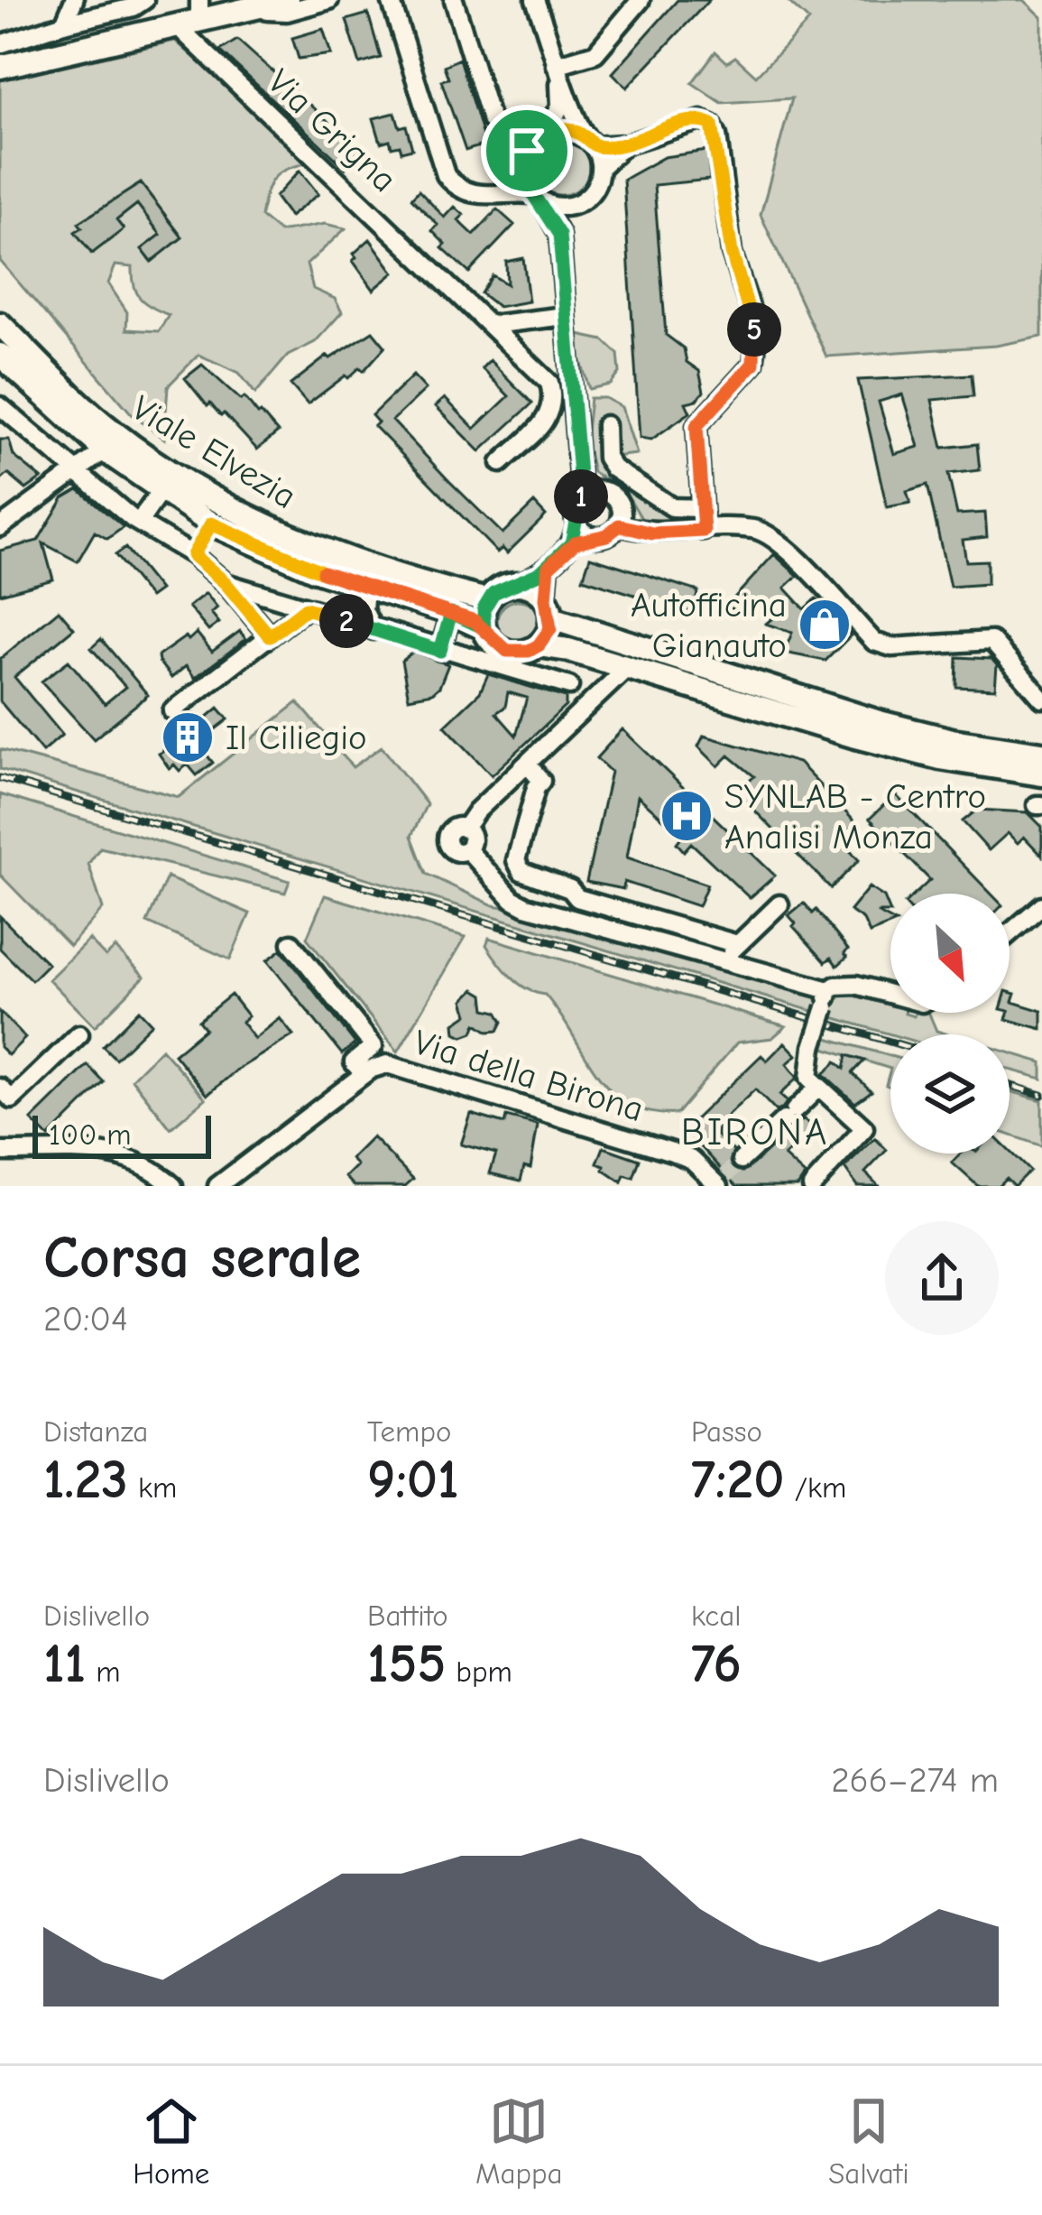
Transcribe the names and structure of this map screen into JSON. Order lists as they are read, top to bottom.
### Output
{
  "streets": {
    "main road": ["Viale Elvezia"],
    "street": ["Via Grigna", "Via della Birona"]
  },
  "districts": ["BIRONA"],
  "places": {
    "shop": ["Autofficina Gianauto"],
    "building": ["Il Ciliegio"],
    "hospital": ["SYNLAB - Centro Analisi Monza"]
  },
  "scale_bar": "100 m",
  "north": "bottom right",
  "page": {
    "pins": ["5", "1", "2"],
    "scale": "100 m",
    "heading": ["Corsa serale", "20:04"],
    "stats": [
      ["Distanza", "1.23 km"],
      ["Tempo", "9:01"],
      ["Passo", "7:20 /km"],
      ["Dislivello", "11 m"],
      ["Battito", "155 bpm"],
      ["kcal", "76"]
    ],
    "chart": ["Dislivello", "266–274 m"],
    "tabs": ["Home", "Mappa", "Salvati"]
  }
}
